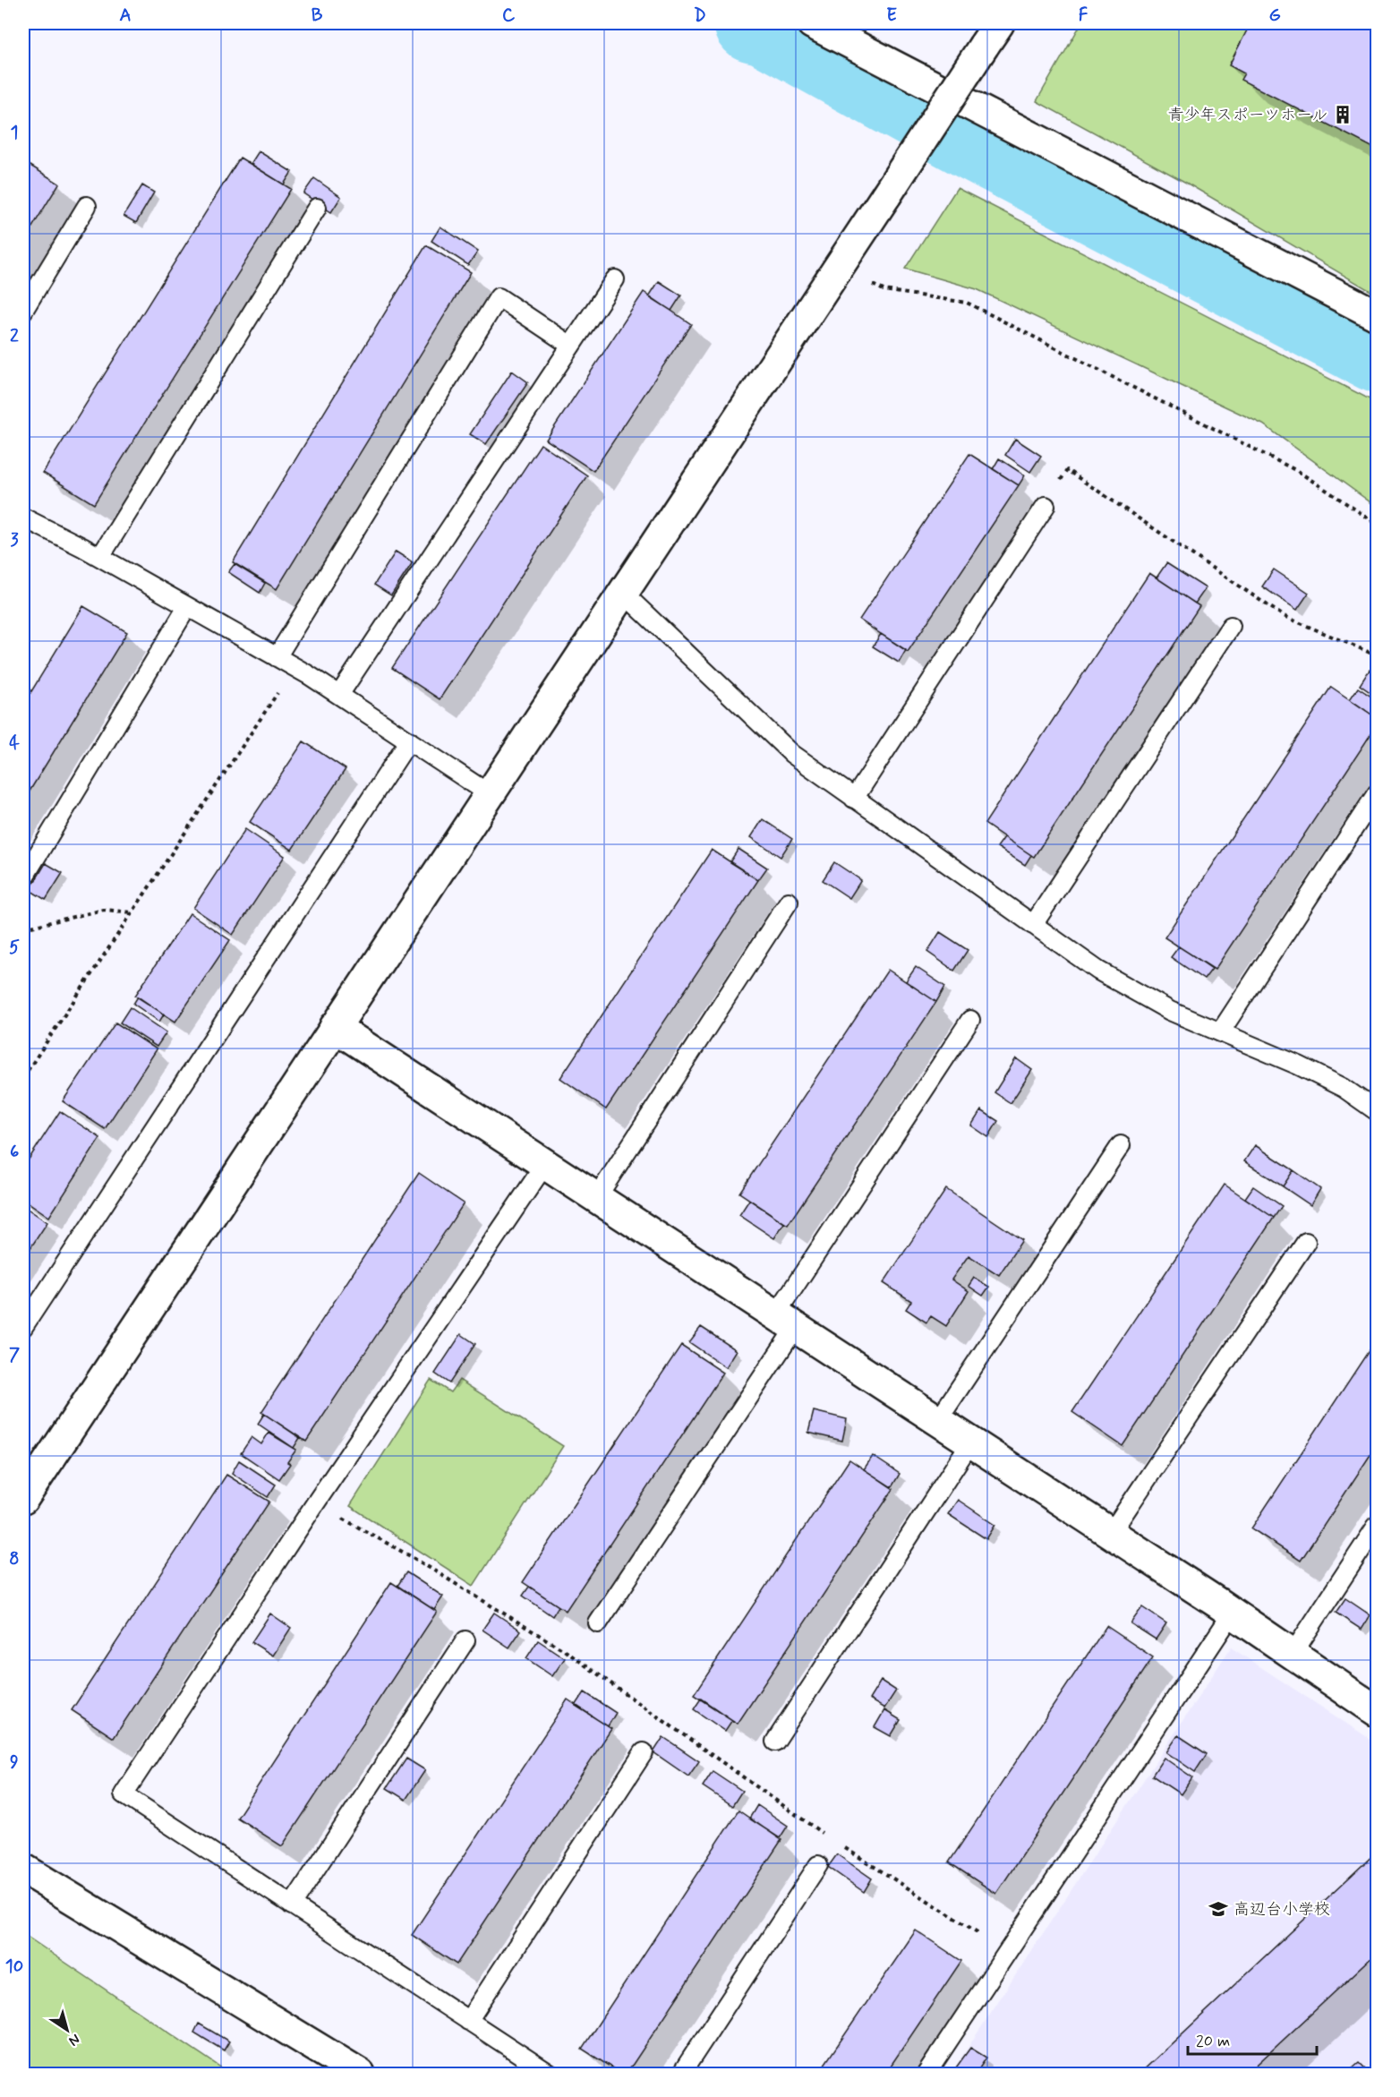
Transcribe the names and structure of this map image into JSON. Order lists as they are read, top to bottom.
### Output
{
  "places": {
    "building": ["青少年スポーツホール"],
    "school or university": ["高辺台小学校"]
  },
  "scale_bar": "20 m",
  "north": "bottom right",
  "grid": {
    "columns": [
      "A",
      "B",
      "C",
      "D",
      "E",
      "F",
      "G"
    ],
    "rows": [
      "1",
      "2",
      "3",
      "4",
      "5",
      "6",
      "7",
      "8",
      "9",
      "10"
    ]
  }
}
